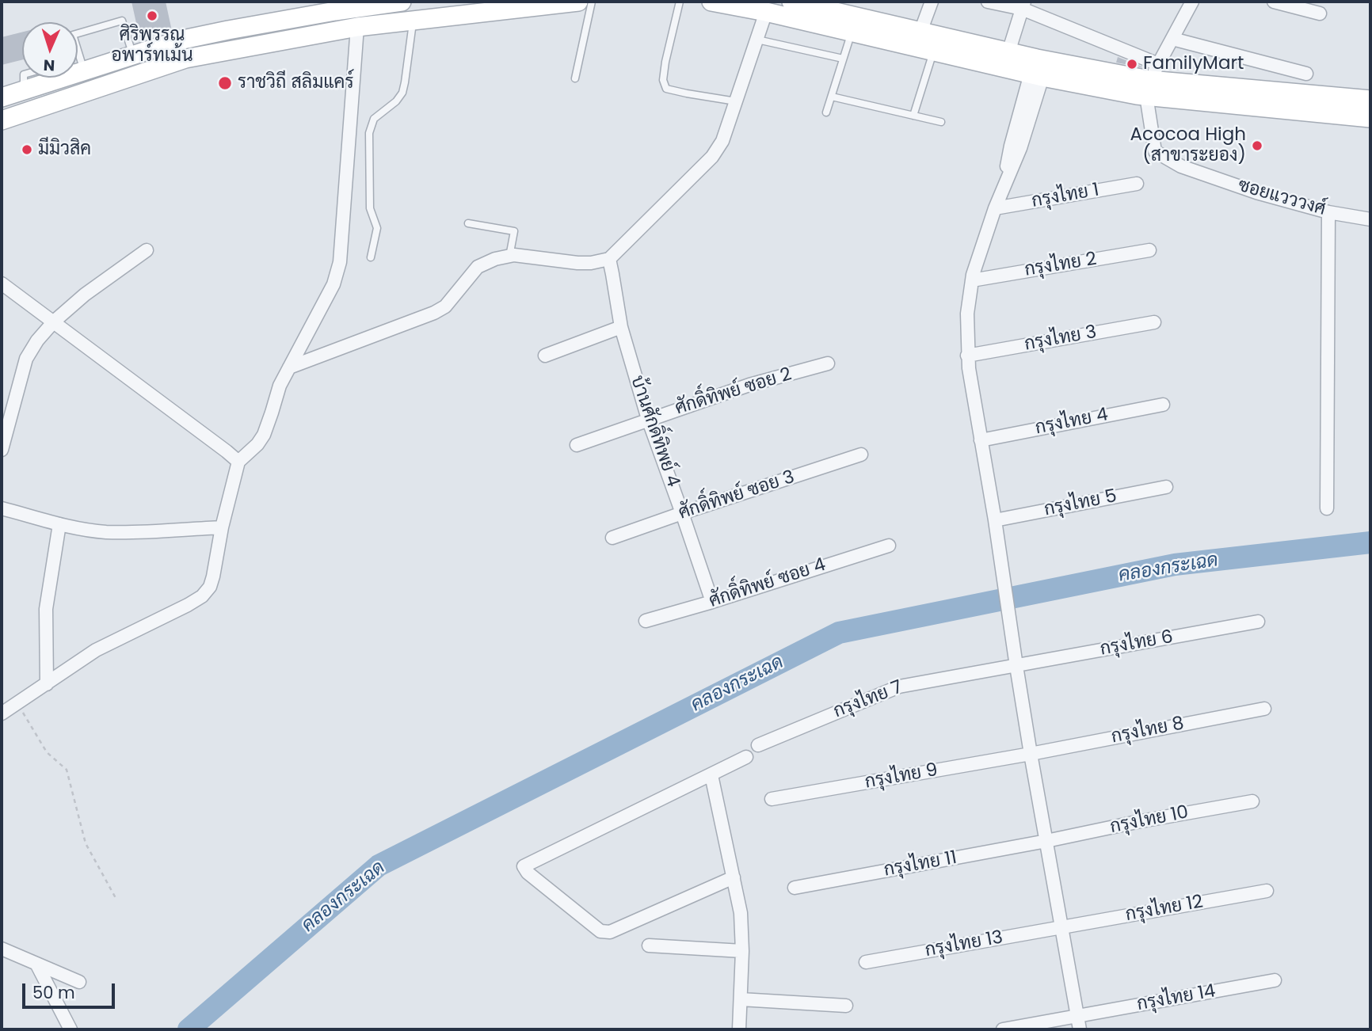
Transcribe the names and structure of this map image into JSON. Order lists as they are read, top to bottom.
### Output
{
  "streets": {
    "street": [
      "กรุงไทย 1",
      "ซอยแวววงศ์",
      "กรุงไทย 2",
      "กรุงไทย 3",
      "ศักดิ์ทิพย์ ซอย 2",
      "กรุงไทย 4",
      "บ้านศักดิ์ทิพย์ 4",
      "ศักดิ์ทิพย์ ซอย 3",
      "กรุงไทย 5",
      "ศักดิ์ทิพย์ ซอย 4",
      "กรุงไทย 6",
      "กรุงไทย 7",
      "กรุงไทย 8",
      "กรุงไทย 9",
      "กรุงไทย 10",
      "กรุงไทย 11",
      "กรุงไทย 12",
      "กรุงไทย 13",
      "กรุงไทย 14"
    ]
  },
  "crossings": [
    ["ศักดิ์ทิพย์ ซอย 2", "บ้านศักดิ์ทิพย์ 4"],
    ["บ้านศักดิ์ทิพย์ 4", "ศักดิ์ทิพย์ ซอย 3"],
    ["บ้านศักดิ์ทิพย์ 4", "ศักดิ์ทิพย์ ซอย 4"],
    ["กรุงไทย 6", "กรุงไทย 7"],
    ["กรุงไทย 8", "กรุงไทย 9"],
    ["กรุงไทย 10", "กรุงไทย 11"],
    ["กรุงไทย 12", "กรุงไทย 13"]
  ],
  "water": ["คลองกระเฉด"],
  "places": [
    "ศิริพรรณ อพาร์ทเม้น",
    "FamilyMart",
    "ราชวิถี สลิมแคร์",
    "Acocoa High (สาขาระยอง)",
    "มีมิวสิค"
  ],
  "scale_bar": "50 m",
  "north": "bottom"
}
